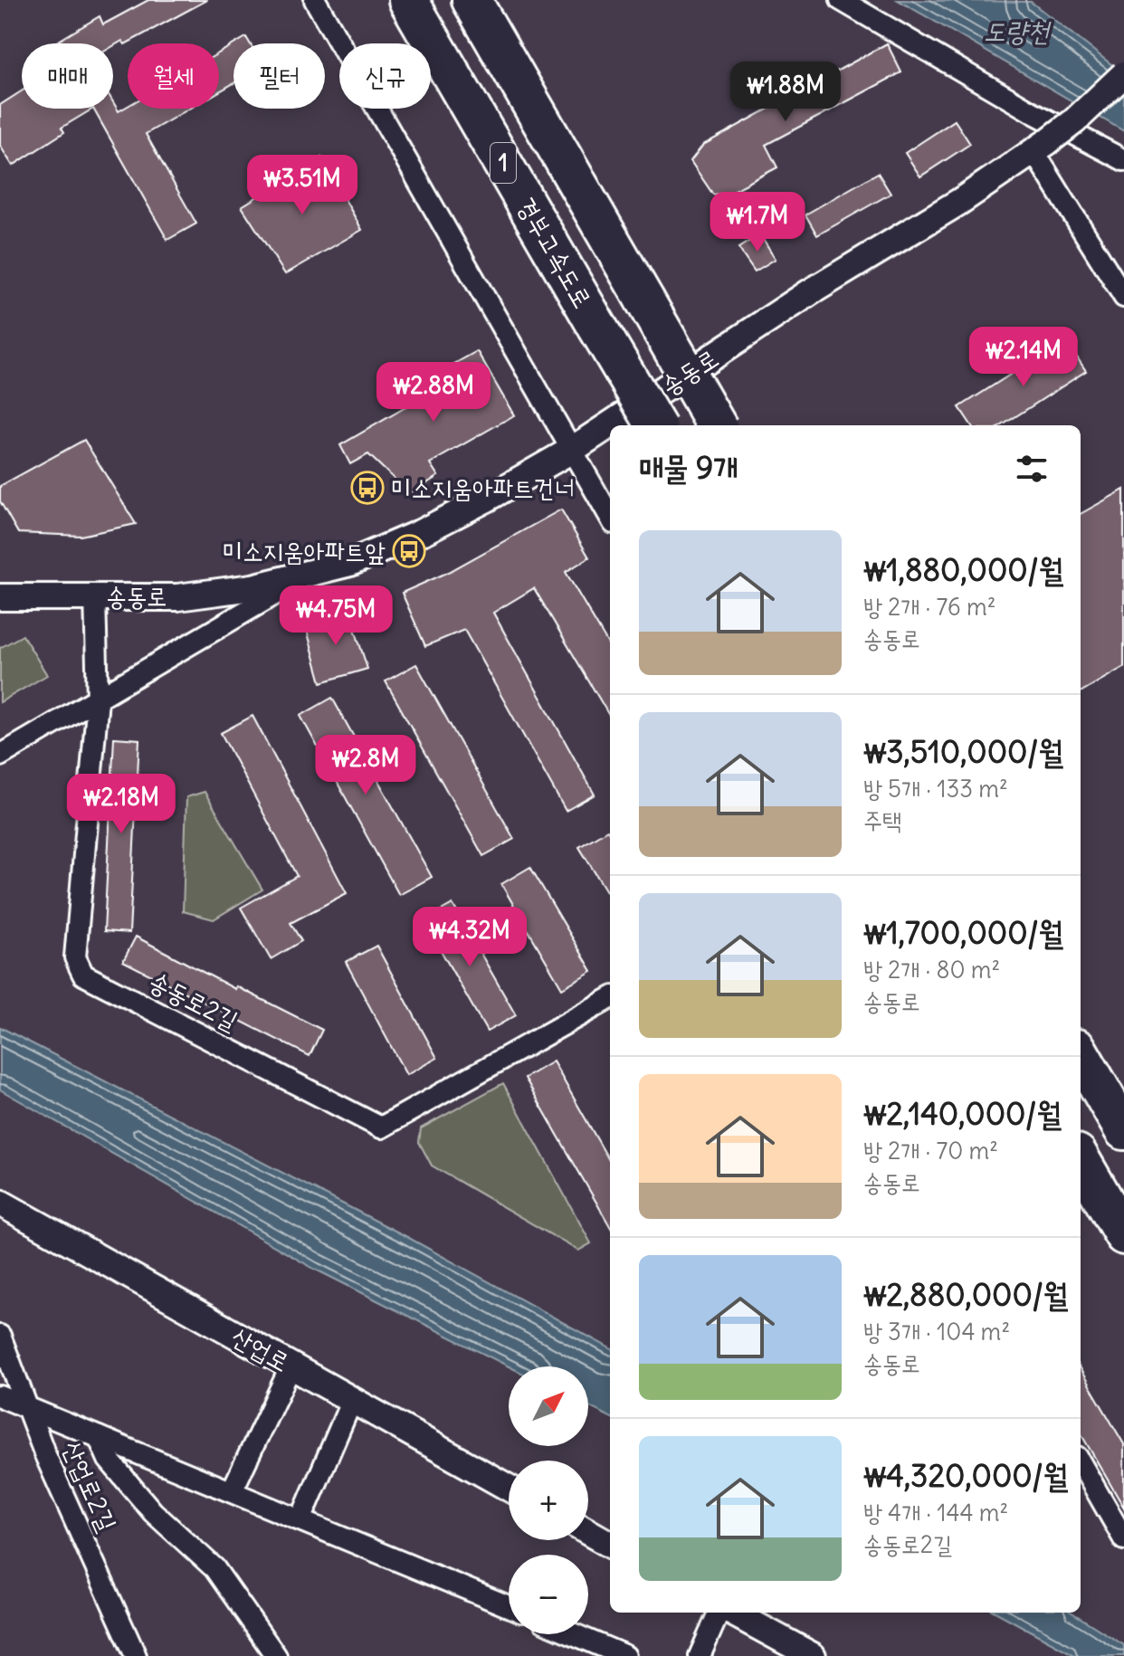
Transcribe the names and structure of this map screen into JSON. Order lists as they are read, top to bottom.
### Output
{
  "streets": {
    "highway": ["1", "경부고속도로"],
    "street": [
      "송동로",
      "송동로2길",
      "산업로",
      "산업로2길"
    ]
  },
  "crossings": [
    ["송동로", "송동로2길"]
  ],
  "water": ["도량천"],
  "places": {
    "bus stop": ["미소지움아파트건너", "미소지움아파트앞"]
  },
  "north": "top right",
  "page": {
    "chip": [
      "매매",
      "월세",
      "필터",
      "신규"
    ],
    "price": [
      "₩1.88M",
      "₩3.51M",
      "₩1.7M",
      "₩2.14M",
      "₩2.88M",
      "₩4.75M",
      "₩2.8M",
      "₩2.18M",
      "₩4.32M"
    ],
    "heading": "매물 9개",
    "list": [
      {
        "name": "₩1,880,000/월",
        "note": "방 2개 · 76 m² · 송동로"
      },
      {
        "name": "₩3,510,000/월",
        "note": "방 5개 · 133 m² · 주택"
      },
      {
        "name": "₩1,700,000/월",
        "note": "방 2개 · 80 m² · 송동로"
      },
      {
        "name": "₩2,140,000/월",
        "note": "방 2개 · 70 m² · 송동로"
      },
      {
        "name": "₩2,880,000/월",
        "note": "방 3개 · 104 m² · 송동로"
      },
      {
        "name": "₩4,320,000/월",
        "note": "방 4개 · 144 m² · 송동로2길"
      }
    ],
    "map_buttons": ["+", "−"]
  }
}
